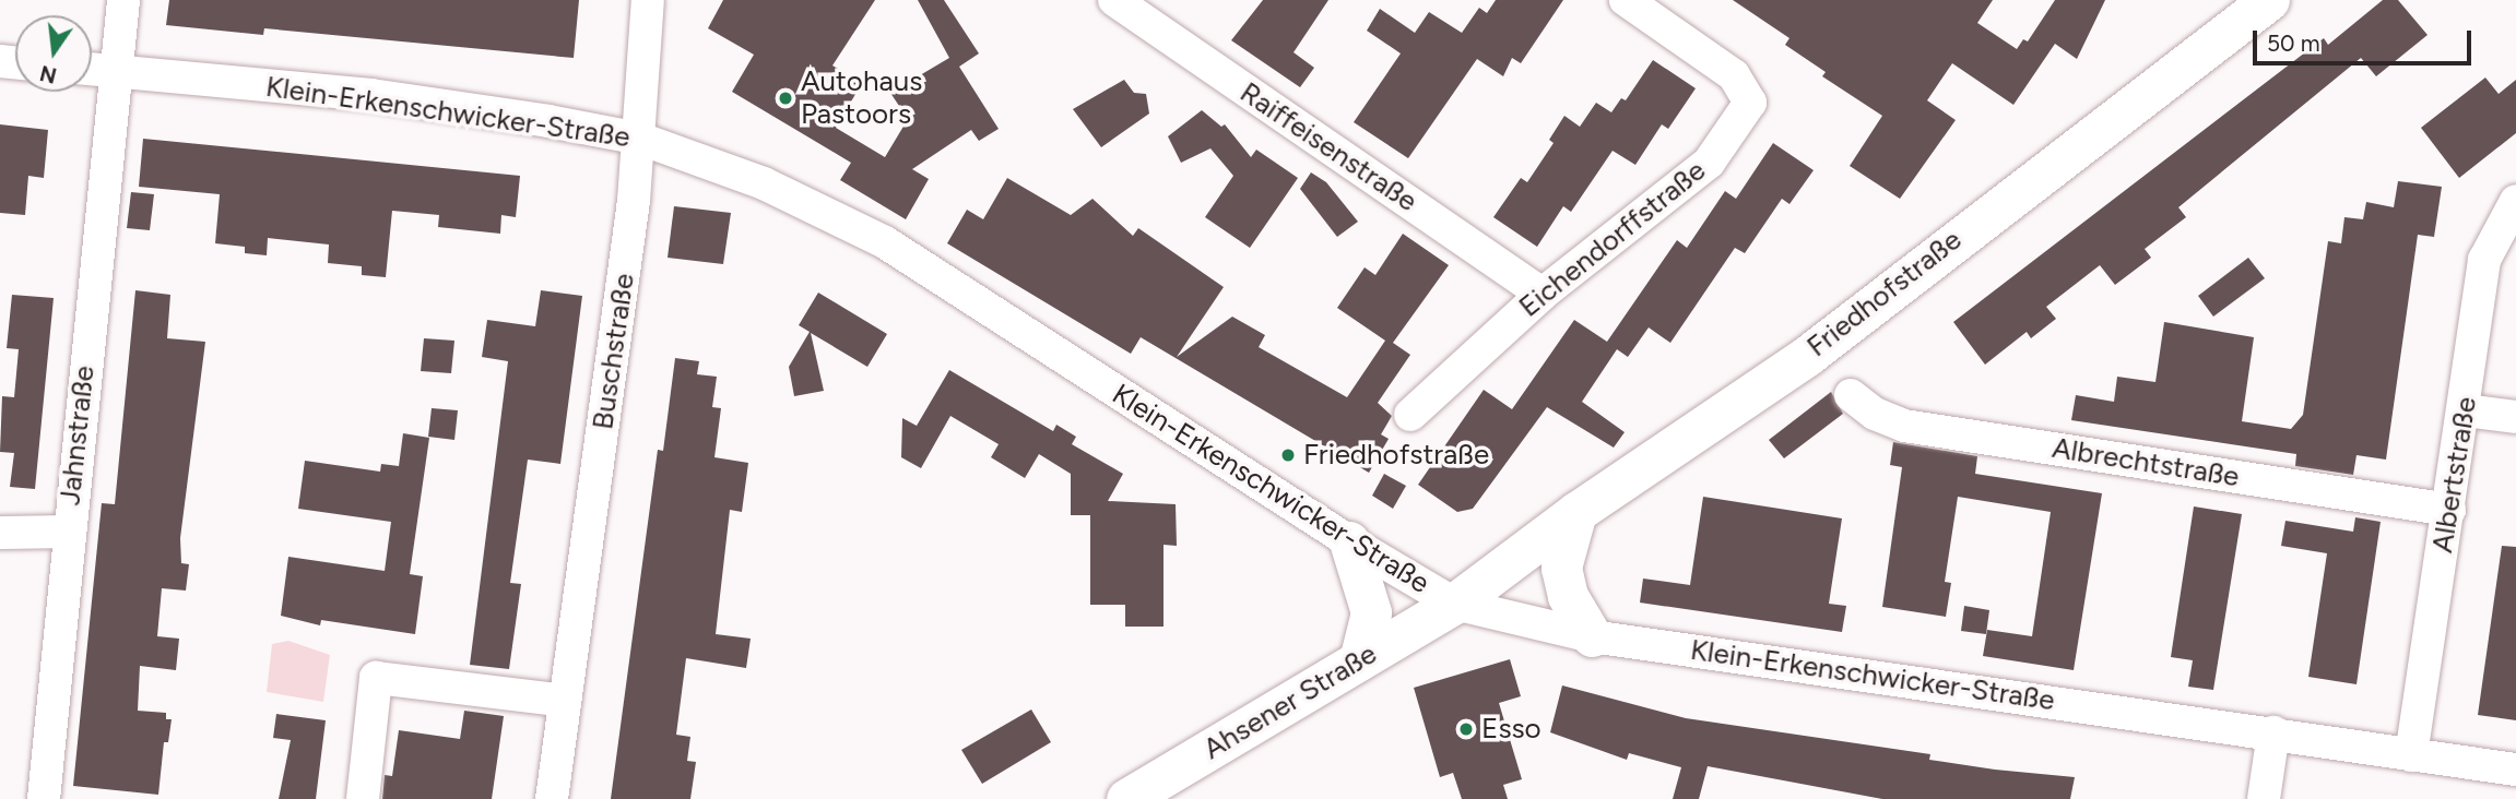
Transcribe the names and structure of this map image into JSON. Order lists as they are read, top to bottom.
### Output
{
  "streets": {
    "main road": ["Friedhofstraße", "Ahsener Straße"],
    "street": [
      "Klein-Erkenschwicker-Straße",
      "Raiffeisenstraße",
      "Eichendorffstraße",
      "Buschstraße",
      "Jahnstraße",
      "Albrechtstraße",
      "Albertstraße"
    ]
  },
  "crossings": [
    ["Klein-Erkenschwicker-Straße", "Friedhofstraße"],
    ["Klein-Erkenschwicker-Straße", "Buschstraße"],
    ["Klein-Erkenschwicker-Straße", "Jahnstraße"],
    ["Klein-Erkenschwicker-Straße", "Albertstraße"],
    ["Klein-Erkenschwicker-Straße", "Ahsener Straße"],
    ["Raiffeisenstraße", "Eichendorffstraße"],
    ["Friedhofstraße", "Ahsener Straße"],
    ["Albrechtstraße", "Albertstraße"]
  ],
  "places": ["Autohaus Pastoors", "Friedhofstraße", "Esso"],
  "scale_bar": "50 m",
  "north": "bottom"
}
